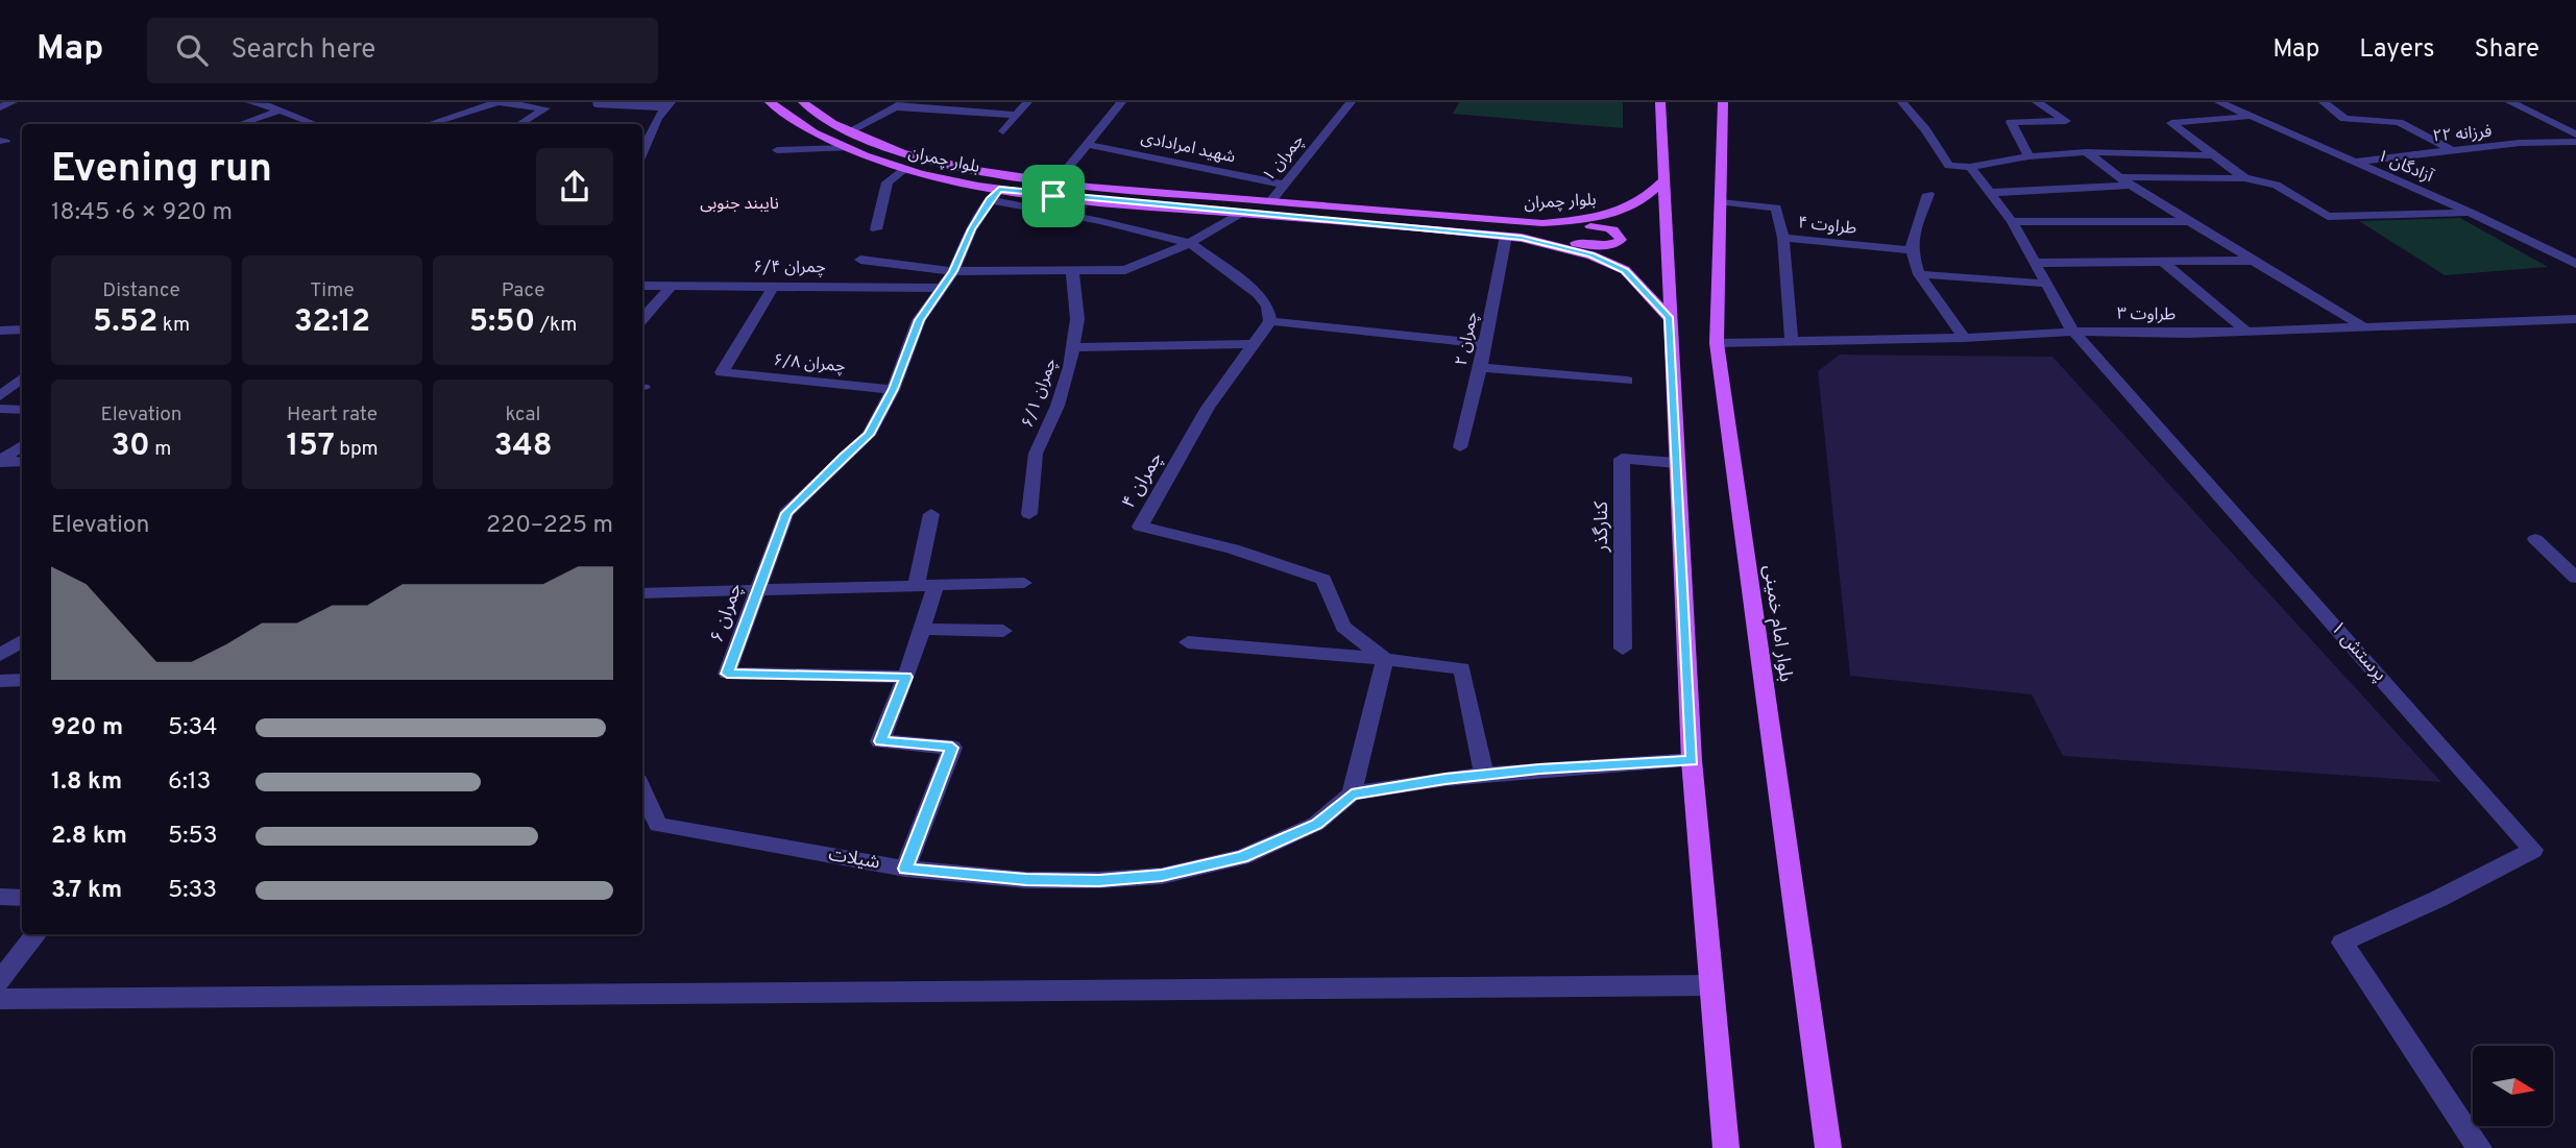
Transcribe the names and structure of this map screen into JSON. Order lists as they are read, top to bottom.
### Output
{
  "streets": {
    "main road": ["بلوار چمران", "بلوار امام خمینی"],
    "street": [
      "فرزانه ۲۲",
      "شهید امرادادی",
      "چمران ۱",
      "آزادگان ۱",
      "طراوت ۴",
      "چمران ۶/۴",
      "طراوت ۳",
      "چمران ۲",
      "چمران ۶/۸",
      "چمران ۶/۱",
      "چمران ۴",
      "کنارگذر",
      "چمران ۶",
      "پرستش ۱",
      "شیلات"
    ]
  },
  "crossings": [
    ["فرزانه ۲۲", "آزادگان ۱"],
    ["شهید امرادادی", "چمران ۱"],
    ["چمران ۱", "بلوار چمران"],
    ["بلوار چمران", "چمران ۲"],
    ["بلوار چمران", "چمران ۶"],
    ["طراوت ۴", "بلوار امام خمینی"],
    ["چمران ۶/۴", "چمران ۶/۸"],
    ["چمران ۶/۴", "چمران ۶"],
    ["طراوت ۳", "بلوار امام خمینی"],
    ["طراوت ۳", "پرستش ۱"],
    ["چمران ۶/۸", "چمران ۶"]
  ],
  "districts": ["نایبند جنوبی"],
  "north": "right",
  "page": {
    "header": "Map",
    "search": "Search here",
    "nav": ["Map", "Layers", "Share"],
    "heading": ["Evening run", "18:45 · 6 × 920 m"],
    "stats": [
      ["Distance", "5.52 km"],
      ["Time", "32:12"],
      ["Pace", "5:50 /km"],
      ["Elevation", "30 m"],
      ["Heart rate", "157 bpm"],
      ["kcal", "348"]
    ],
    "chart": ["Elevation", "220–225 m"],
    "list": [
      {
        "name": "920 m",
        "note": "5:34"
      },
      {
        "name": "1.8 km",
        "note": "6:13"
      },
      {
        "name": "2.8 km",
        "note": "5:53"
      },
      {
        "name": "3.7 km",
        "note": "5:33"
      }
    ]
  }
}
